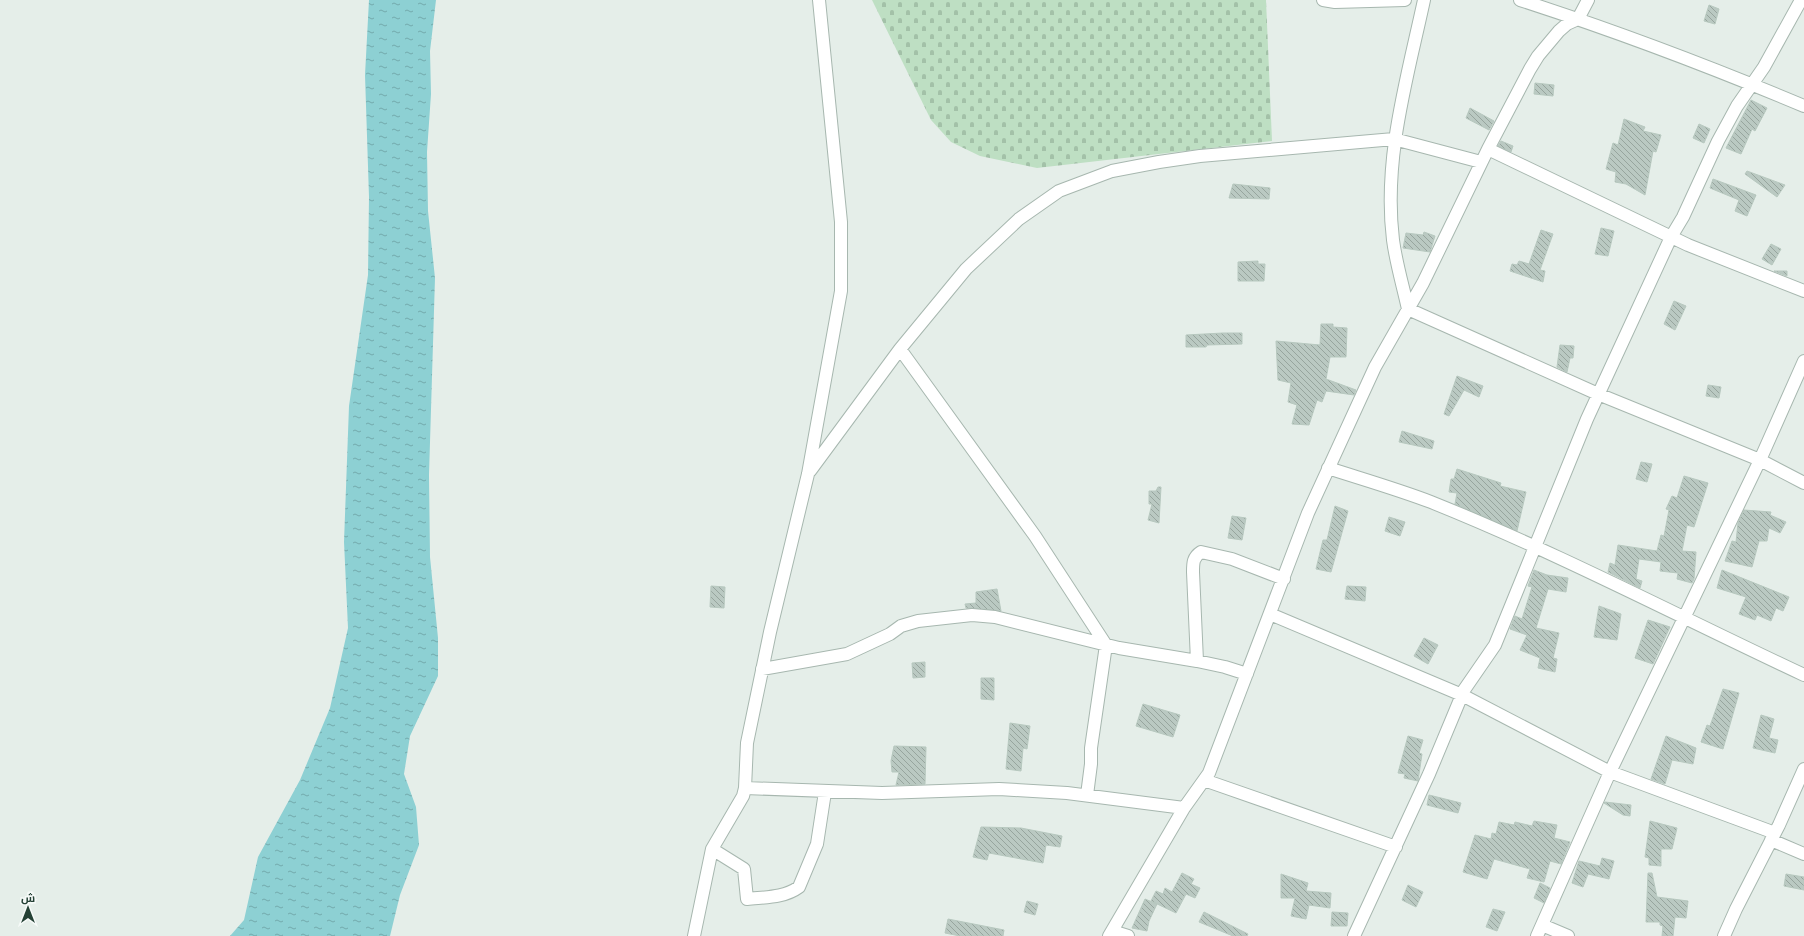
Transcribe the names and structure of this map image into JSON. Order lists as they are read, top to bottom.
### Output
{
  "north": "top"
}
